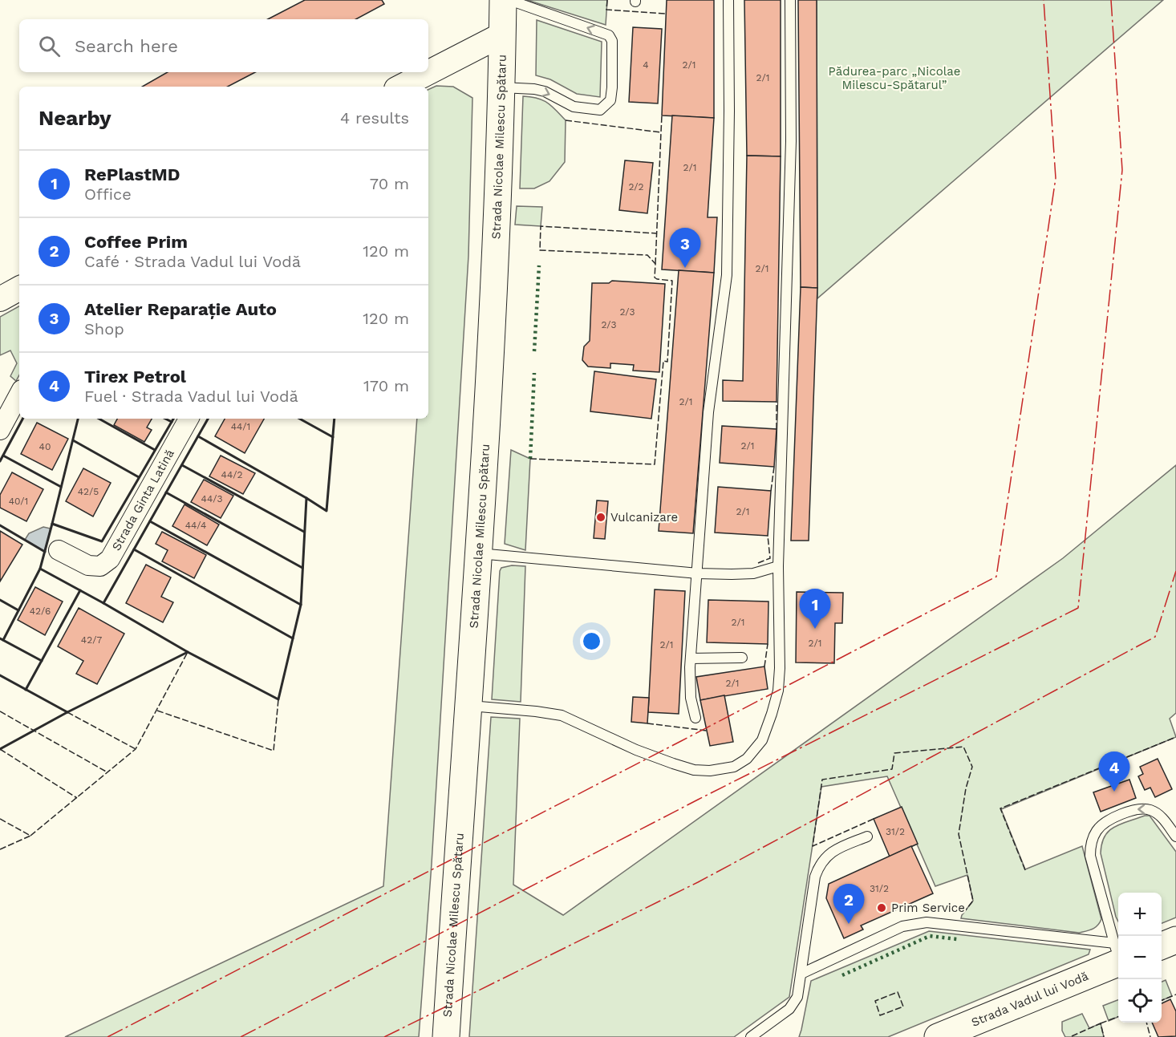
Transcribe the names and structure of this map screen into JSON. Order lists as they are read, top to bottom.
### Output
{
  "streets": {
    "main road": ["Strada Nicolae Milescu Spătaru", "Strada Vadul lui Vodă"],
    "street": ["Strada Ginta Latină"]
  },
  "parks": ["Pădurea-parc „Nicolae Milescu-Spătarul”"],
  "places": ["Vulcanizare", "Prim Service"],
  "house_numbers": [
    "4",
    "2/1",
    "2/1",
    "2/1",
    "2/2",
    "2/1",
    "2/3",
    "2/3",
    "2/1",
    "44/1",
    "2/1",
    "40",
    "44/2",
    "42/5",
    "44/3",
    "40/1",
    "2/1",
    "44/4",
    "42/6",
    "2/1",
    "42/7",
    "2/1",
    "2/1",
    "2/1",
    "31/2",
    "31/2"
  ],
  "page": {
    "search": "Search here",
    "heading": ["Nearby", "4 results"],
    "list": [
      {
        "mark": "1",
        "name": "RePlastMD",
        "note": "Office",
        "value": "70 m"
      },
      {
        "mark": "2",
        "name": "Coffee Prim",
        "note": "Café · Strada Vadul lui Vodă",
        "value": "120 m"
      },
      {
        "mark": "3",
        "name": "Atelier Reparație Auto",
        "note": "Shop",
        "value": "120 m"
      },
      {
        "mark": "4",
        "name": "Tirex Petrol",
        "note": "Fuel · Strada Vadul lui Vodă",
        "value": "170 m"
      }
    ],
    "pins": [
      "3",
      "1",
      "4",
      "2"
    ],
    "map_buttons": ["+", "−"]
  }
}
